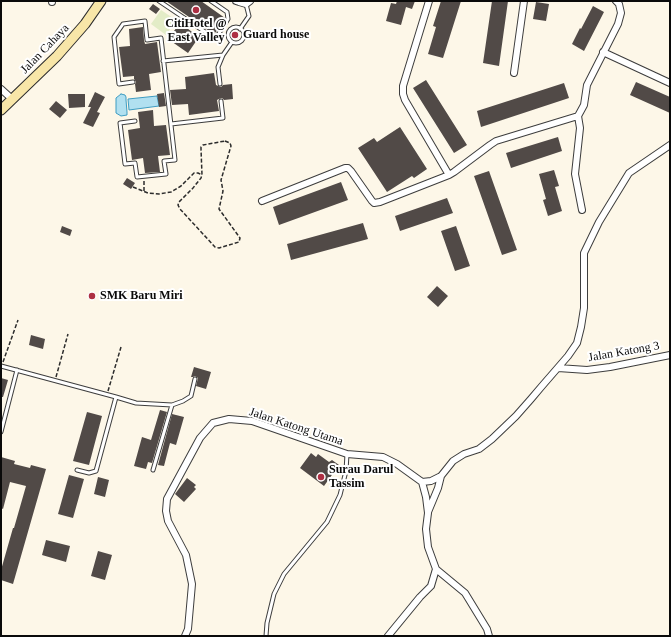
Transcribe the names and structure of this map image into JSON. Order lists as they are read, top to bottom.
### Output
{
  "streets": {
    "street": ["Jalan Cahaya", "Jalan Katong 3", "Jalan Katong Utama"]
  },
  "places": [
    "CitiHotel @ East Valley",
    "Guard house",
    "SMK Baru Miri",
    "Surau Darul Tassim"
  ]
}
